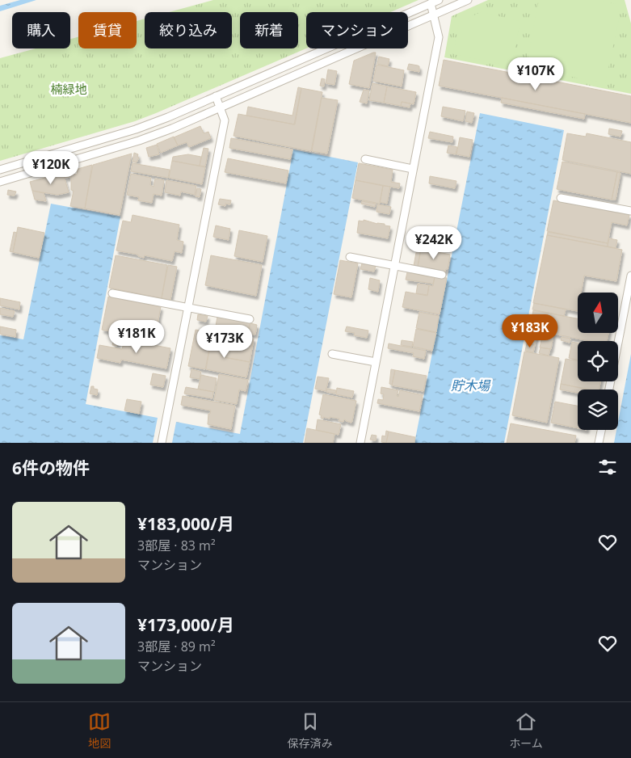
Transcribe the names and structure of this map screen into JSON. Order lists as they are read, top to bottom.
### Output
{
  "water": ["貯木場"],
  "parks": ["楠緑地"],
  "north": "top",
  "page": {
    "chip": [
      "購入",
      "賃貸",
      "絞り込み",
      "新着",
      "マンション"
    ],
    "price": [
      "¥107K",
      "¥120K",
      "¥242K",
      "¥183K",
      "¥181K",
      "¥173K"
    ],
    "heading": "6件の物件",
    "list": [
      {
        "name": "¥183,000/月",
        "note": "3部屋 · 83 m² · マンション"
      },
      {
        "name": "¥173,000/月",
        "note": "3部屋 · 89 m² · マンション"
      }
    ],
    "tabs": ["地図", "保存済み", "ホーム"]
  }
}
